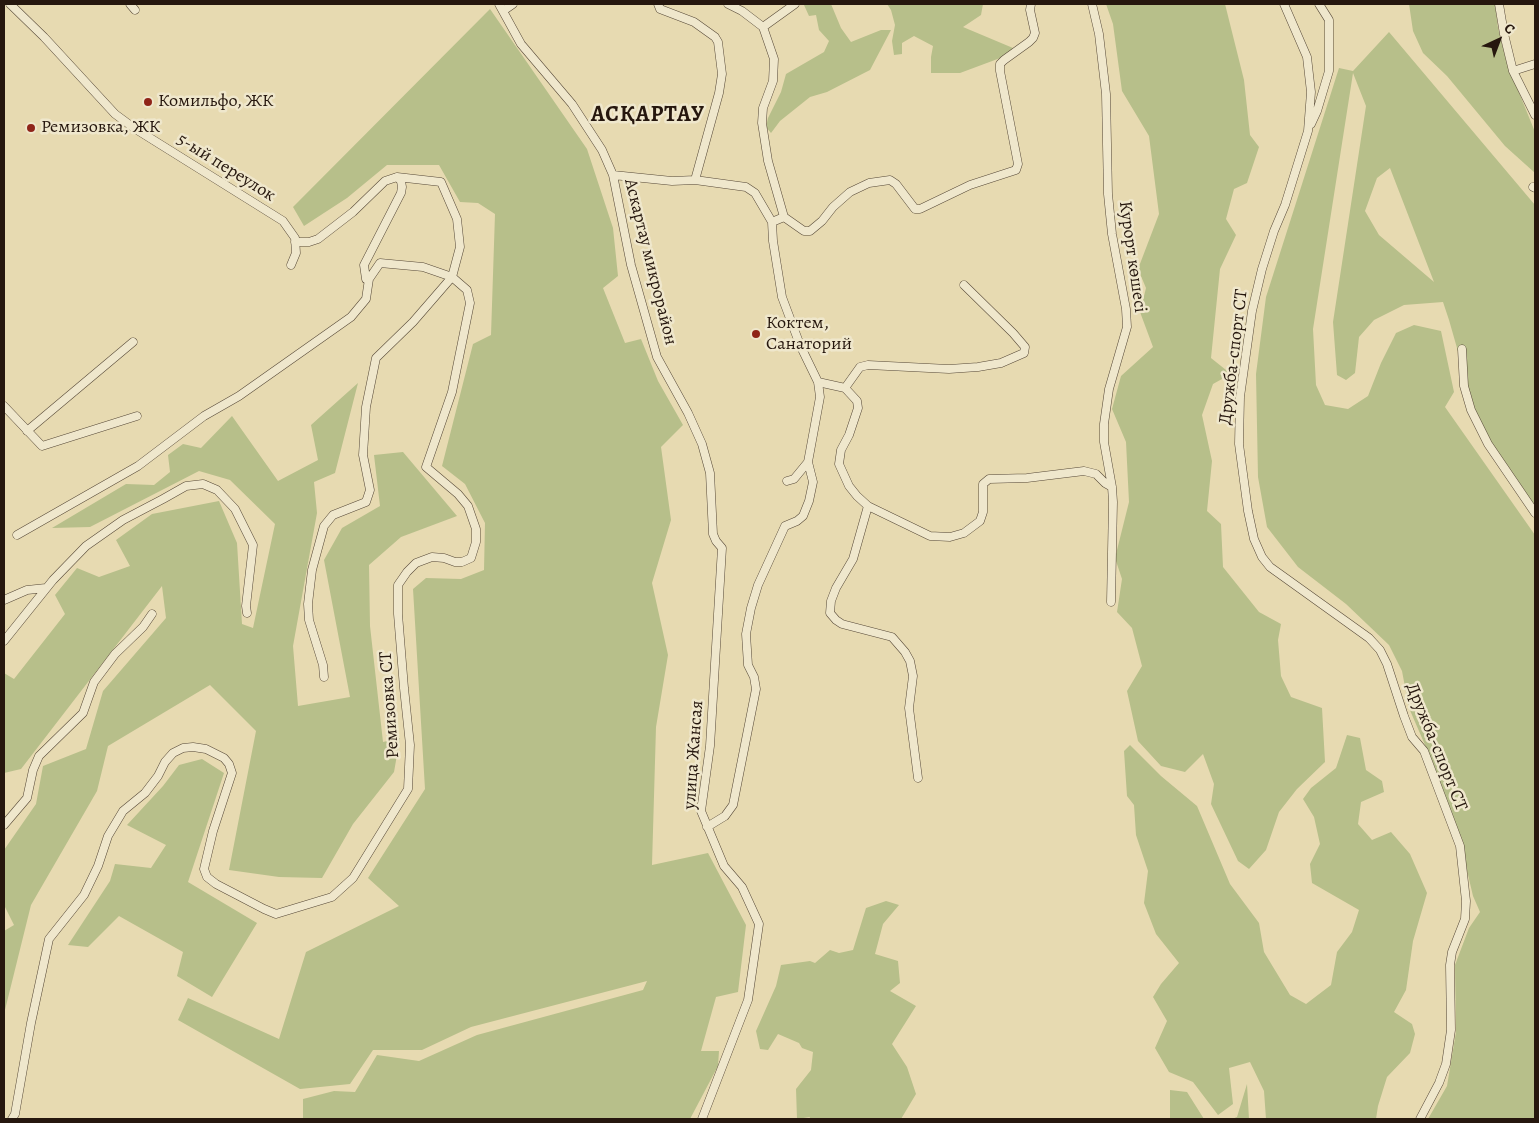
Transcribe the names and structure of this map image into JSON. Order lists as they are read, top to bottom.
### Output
{
  "streets": {
    "street": [
      "5-ый переулок",
      "Курорт көшесі",
      "Аскартау микрорайон",
      "Дружба-спорт СТ",
      "Ремизовка СТ",
      "улица Жансая"
    ]
  },
  "crossings": [
    ["Аскартау микрорайон", "улица Жансая"]
  ],
  "districts": ["АСҚАРТАУ"],
  "places": ["Комильфо, ЖК", "Ремизовка, ЖК", "Коктем, Санаторий"],
  "north": "top right"
}
